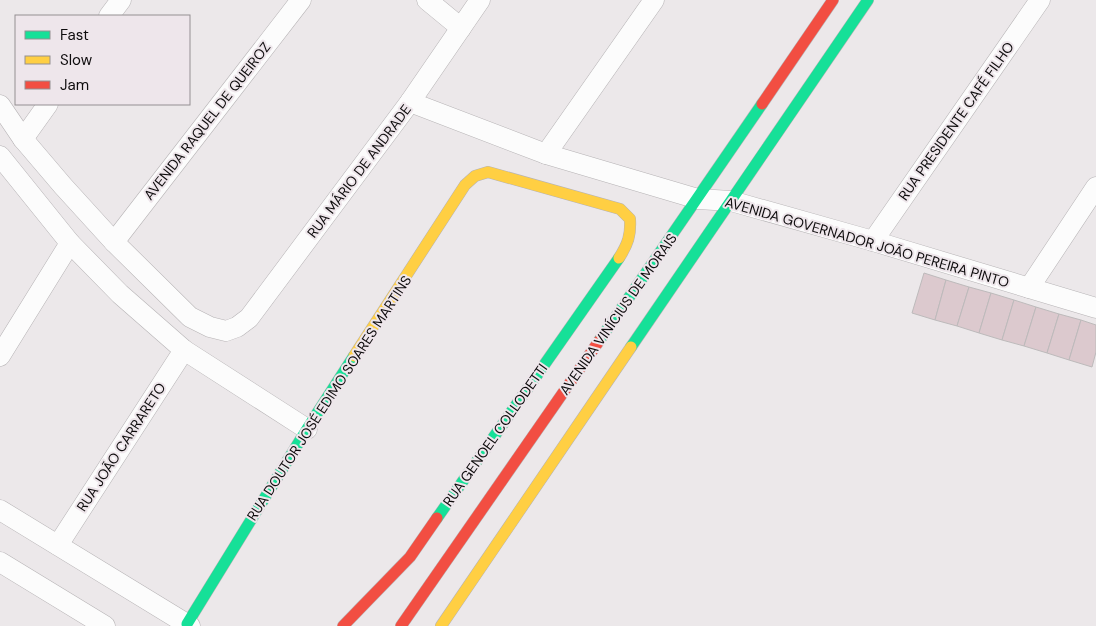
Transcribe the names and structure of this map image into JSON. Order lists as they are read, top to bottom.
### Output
{
  "streets": {
    "street": [
      "AVENIDA RAQUEL DE QUEIROZ",
      "RUA PRESIDENTE CAFÉ FILHO",
      "RUA MÁRIO DE ANDRADE",
      "AVENIDA GOVERNADOR JOÃO PEREIRA PINTO",
      "AVENIDA VINÍCIUS DE MORAIS",
      "RUA DOUTOR JOSÉ EDIMO SOARES MARTINS",
      "RUA GENOEL COLLODETTI",
      "RUA JOÃO CARRARETO"
    ]
  },
  "crossings": [
    ["AVENIDA RAQUEL DE QUEIROZ", "RUA MÁRIO DE ANDRADE"],
    ["RUA PRESIDENTE CAFÉ FILHO", "AVENIDA GOVERNADOR JOÃO PEREIRA PINTO"],
    ["RUA MÁRIO DE ANDRADE", "AVENIDA GOVERNADOR JOÃO PEREIRA PINTO"],
    ["AVENIDA GOVERNADOR JOÃO PEREIRA PINTO", "AVENIDA VINÍCIUS DE MORAIS"],
    ["RUA DOUTOR JOSÉ EDIMO SOARES MARTINS", "RUA GENOEL COLLODETTI"]
  ],
  "legend": ["Fast", "Slow", "Jam"]
}
